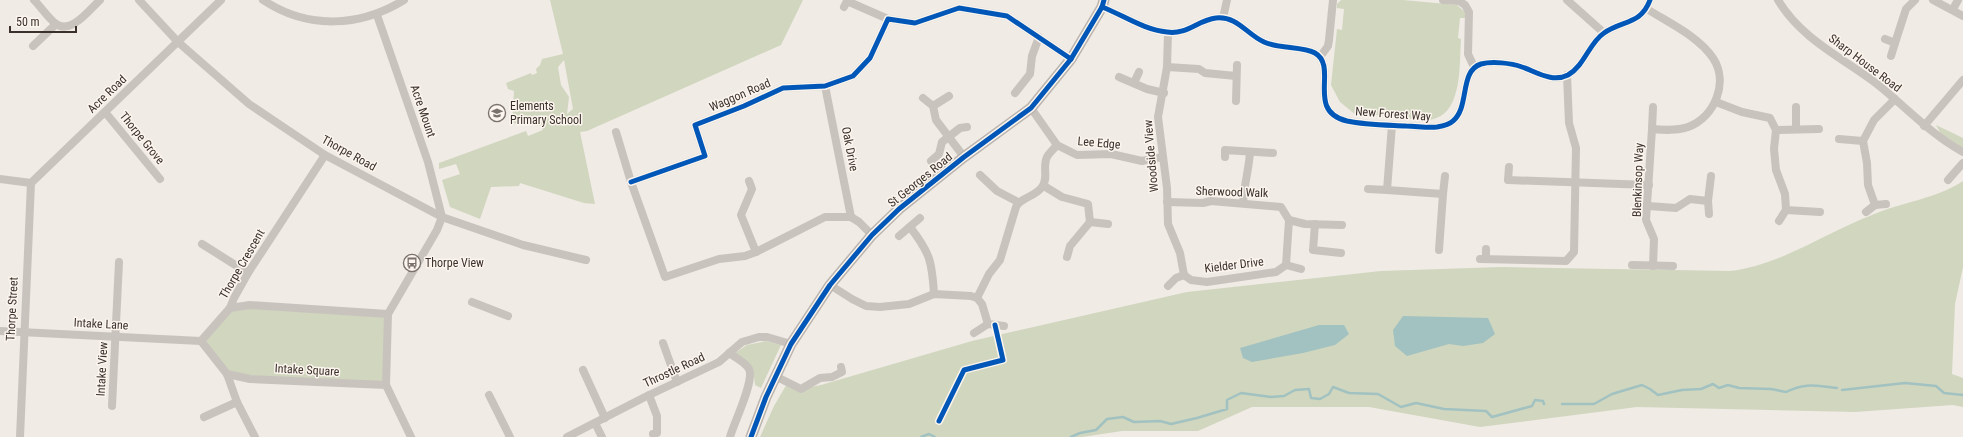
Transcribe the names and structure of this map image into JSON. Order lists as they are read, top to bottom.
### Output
{
  "streets": {
    "street": [
      "Sharp House Road",
      "Acre Road",
      "Waggon Road",
      "Acre Mount",
      "New Forest Way",
      "Thorpe Grove",
      "Lee Edge",
      "Oak Drive",
      "Thorpe Road",
      "Woodside View",
      "St Georges Road",
      "Blenkinsop Way",
      "Sherwood Walk",
      "Thorpe Crescent",
      "Kielder Drive",
      "Thorpe Street",
      "Intake Lane",
      "Intake View",
      "Intake Square",
      "Throstle Road"
    ]
  },
  "crossings": [
    ["Acre Road", "Thorpe Grove"],
    ["Acre Road", "Thorpe Road"],
    ["Acre Road", "Thorpe Street"],
    ["Waggon Road", "Oak Drive"],
    ["Acre Mount", "Thorpe Road"],
    ["Lee Edge", "Woodside View"],
    ["Lee Edge", "St Georges Road"],
    ["Thorpe Road", "Thorpe Crescent"],
    ["Woodside View", "Sherwood Walk"],
    ["Woodside View", "Kielder Drive"],
    ["St Georges Road", "Throstle Road"],
    ["Thorpe Crescent", "Intake Lane"],
    ["Thorpe Street", "Intake Lane"],
    ["Intake Lane", "Intake View"]
  ],
  "places": {
    "school or university": ["Elements Primary School"],
    "bus stop": ["Thorpe View"]
  },
  "scale_bar": "50 m"
}
